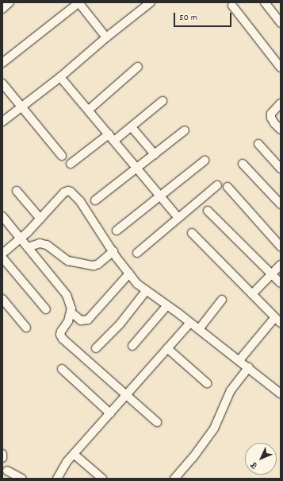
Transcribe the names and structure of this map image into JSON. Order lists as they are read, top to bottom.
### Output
{
  "scale_bar": "50 m",
  "north": "bottom left"
}
